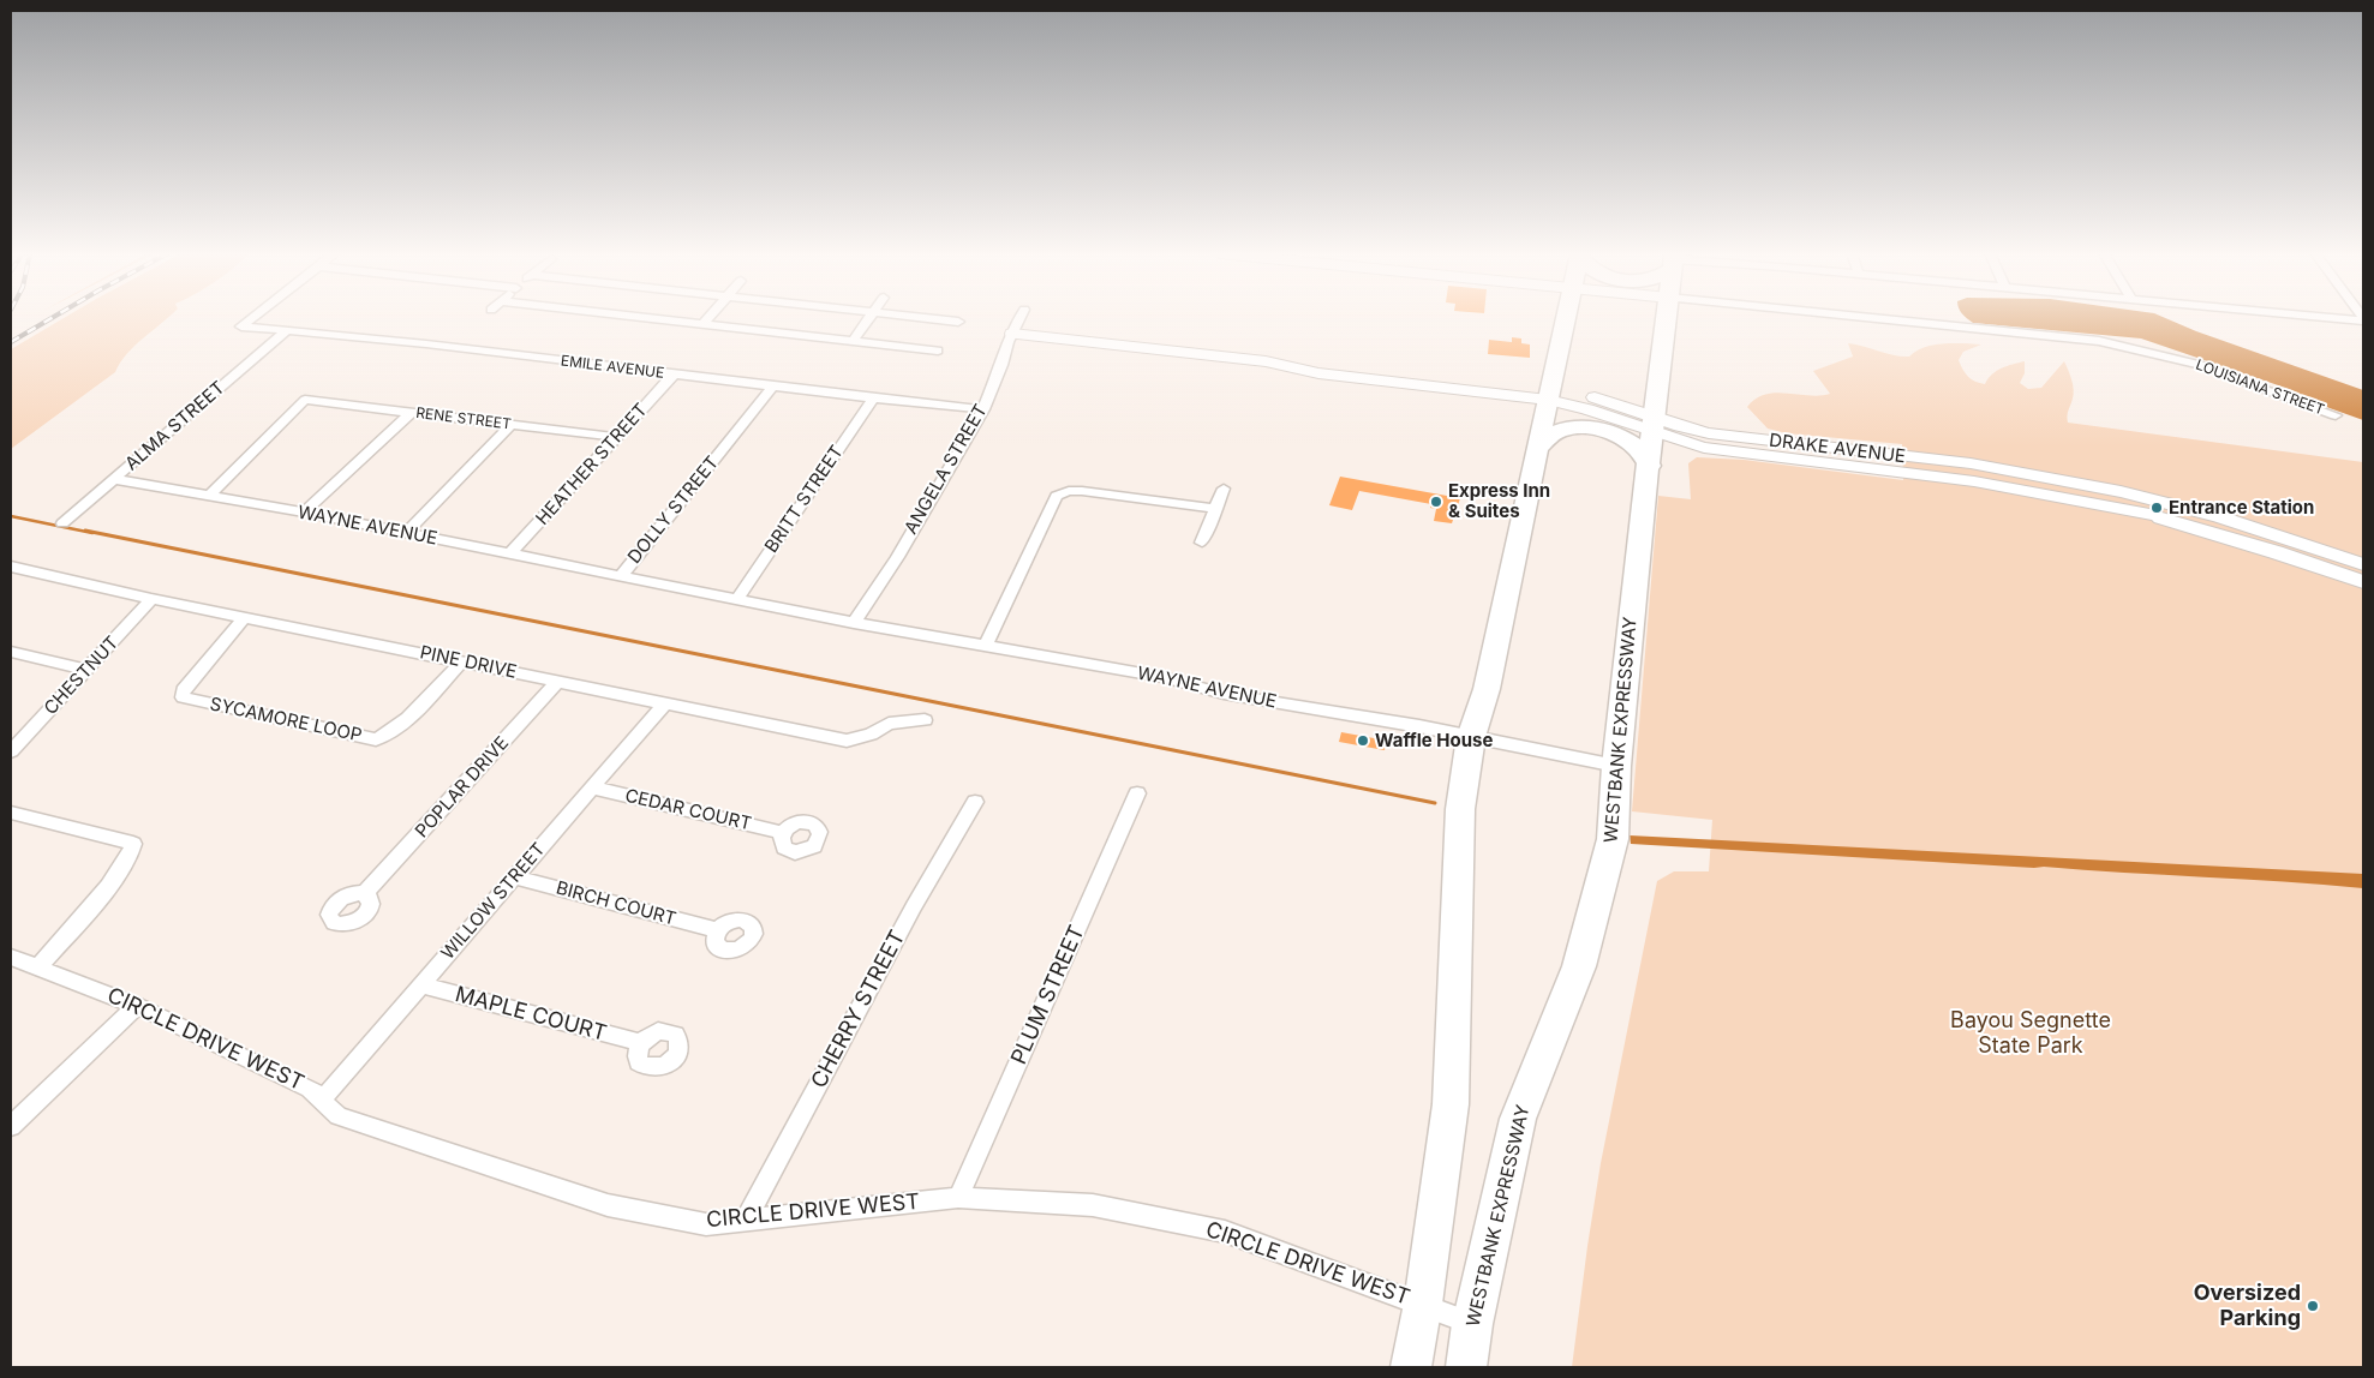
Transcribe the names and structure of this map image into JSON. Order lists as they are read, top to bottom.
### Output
{
  "streets": {
    "highway": ["WESTBANK EXPRESSWAY"],
    "street": [
      "EMILE AVENUE",
      "LOUISIANA STREET",
      "RENE STREET",
      "ALMA STREET",
      "DRAKE AVENUE",
      "HEATHER STREET",
      "ANGELA STREET",
      "BRITT STREET",
      "DOLLY STREET",
      "WAYNE AVENUE",
      "PINE DRIVE",
      "CHESTNUT",
      "SYCAMORE LOOP",
      "POPLAR DRIVE",
      "CEDAR COURT",
      "WILLOW STREET",
      "BIRCH COURT",
      "PLUM STREET",
      "CHERRY STREET",
      "MAPLE COURT",
      "CIRCLE DRIVE WEST"
    ]
  },
  "crossings": [
    ["EMILE AVENUE", "ALMA STREET"],
    ["EMILE AVENUE", "HEATHER STREET"],
    ["EMILE AVENUE", "ANGELA STREET"],
    ["EMILE AVENUE", "BRITT STREET"],
    ["EMILE AVENUE", "DOLLY STREET"],
    ["RENE STREET", "HEATHER STREET"],
    ["RENE STREET", "WAYNE AVENUE"],
    ["ALMA STREET", "WAYNE AVENUE"],
    ["DRAKE AVENUE", "ANGELA STREET"],
    ["DRAKE AVENUE", "WESTBANK EXPRESSWAY"],
    ["HEATHER STREET", "WAYNE AVENUE"],
    ["ANGELA STREET", "WAYNE AVENUE"],
    ["BRITT STREET", "DOLLY STREET"],
    ["DOLLY STREET", "WAYNE AVENUE"],
    ["WAYNE AVENUE", "WESTBANK EXPRESSWAY"],
    ["PINE DRIVE", "CHESTNUT"],
    ["PINE DRIVE", "SYCAMORE LOOP"],
    ["PINE DRIVE", "POPLAR DRIVE"],
    ["PINE DRIVE", "WILLOW STREET"],
    ["WESTBANK EXPRESSWAY", "CIRCLE DRIVE WEST"],
    ["CEDAR COURT", "WILLOW STREET"],
    ["WILLOW STREET", "BIRCH COURT"],
    ["WILLOW STREET", "MAPLE COURT"],
    ["WILLOW STREET", "CIRCLE DRIVE WEST"],
    ["PLUM STREET", "CIRCLE DRIVE WEST"],
    ["CHERRY STREET", "CIRCLE DRIVE WEST"]
  ],
  "parks": ["Bayou Segnette State Park"],
  "places": [
    "Express Inn & Suites",
    "Entrance Station",
    "Waffle House",
    "Oversized Parking"
  ]
}
